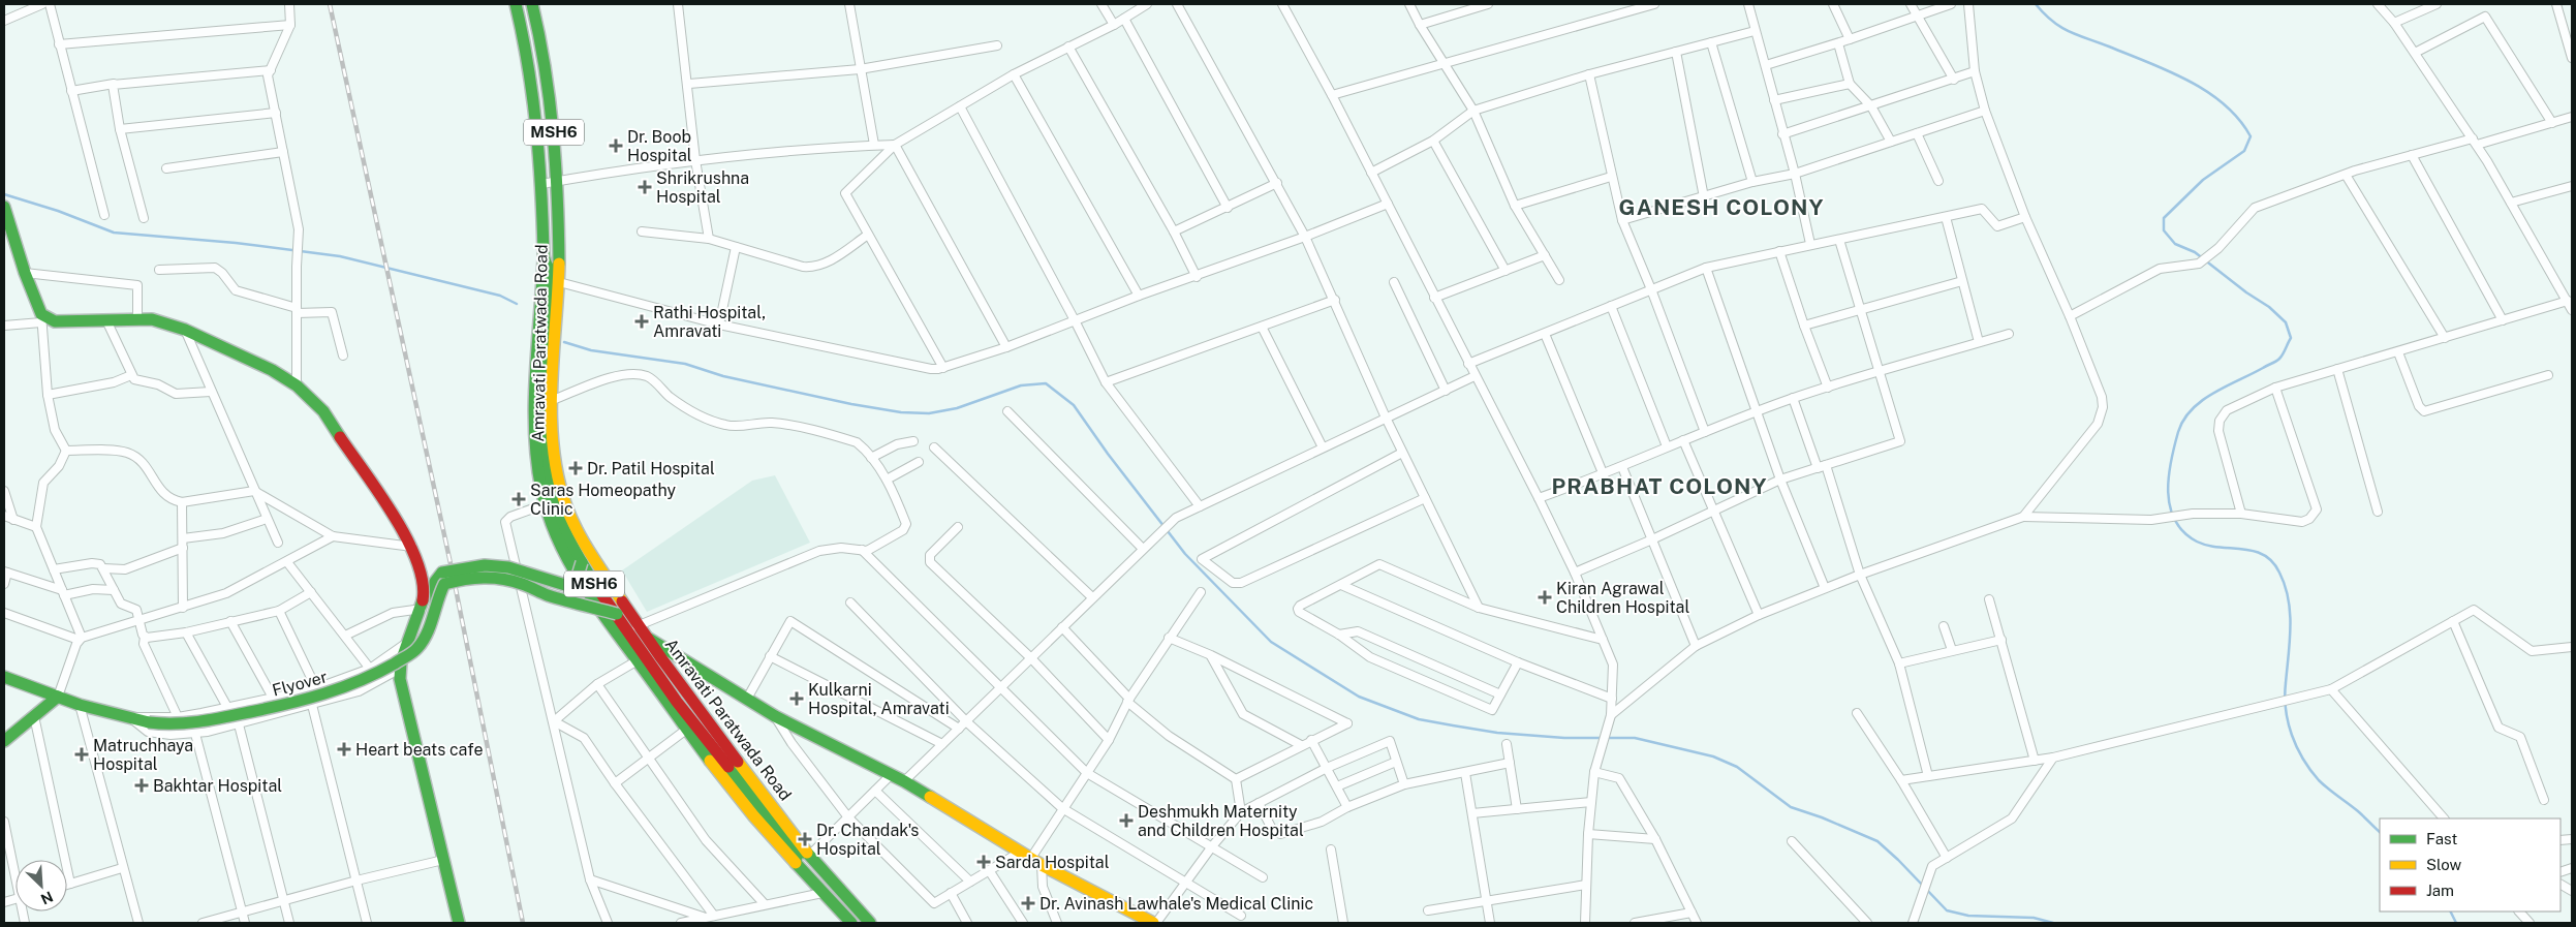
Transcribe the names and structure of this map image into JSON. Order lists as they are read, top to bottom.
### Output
{
  "streets": {
    "main road": ["MSH6", "Amravati Paratwada Road", "Flyover"]
  },
  "crossings": [
    ["MSH6", "Amravati Paratwada Road"],
    ["Amravati Paratwada Road", "Flyover"]
  ],
  "districts": ["GANESH COLONY", "PRABHAT COLONY"],
  "places": {
    "health": [
      "Dr. Boob Hospital",
      "Shrikrushna Hospital",
      "Rathi Hospital, Amravati",
      "Dr. Patil Hospital",
      "Saras Homeopathy Clinic",
      "Kiran Agrawal Children Hospital",
      "Kulkarni Hospital, Amravati",
      "Heart beats cafe",
      "Matruchhaya Hospital",
      "Bakhtar Hospital",
      "Deshmukh Maternity and Children Hospital",
      "Dr. Chandak's Hospital",
      "Sarda Hospital",
      "Dr. Avinash Lawhale's Medical Clinic"
    ]
  },
  "legend": ["Fast", "Slow", "Jam"],
  "north": "bottom right"
}
